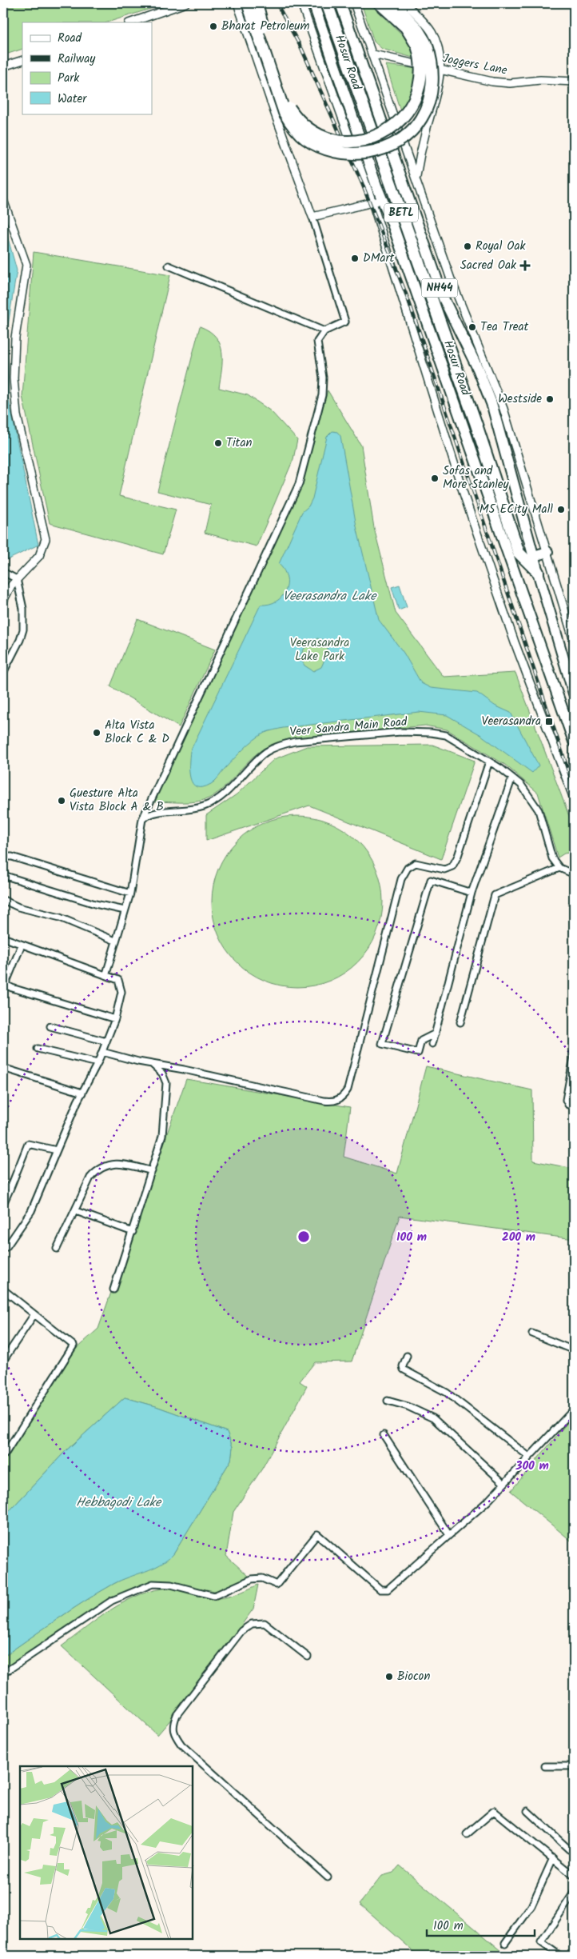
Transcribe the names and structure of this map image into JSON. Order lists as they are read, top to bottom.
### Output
{
  "streets": {
    "highway": ["Hosur Road", "BETL", "NH44"],
    "street": ["Joggers Lane", "Veer Sandra Main Road"]
  },
  "crossings": [
    ["Hosur Road", "BETL"]
  ],
  "water": ["Veerasandra Lake", "Hebbagodi Lake"],
  "parks": ["Veerasandra Lake Park"],
  "places": {
    "other": [
      "Bharat Petroleum",
      "Royal Oak",
      "DMart",
      "Tea Treat",
      "Westside",
      "Titan",
      "Sofas and More Stanley",
      "M5 ECity Mall",
      "Alta Vista Block C & D",
      "Guesture Alta Vista Block A & B",
      "Biocon"
    ],
    "health": ["Sacred Oak"],
    "transit": ["Veerasandra"]
  },
  "legend": [
    "Road",
    "Railway",
    "Park",
    "Water"
  ],
  "scale_bar": "100 m",
  "rings": ["100 m", "200 m", "300 m"]
}
